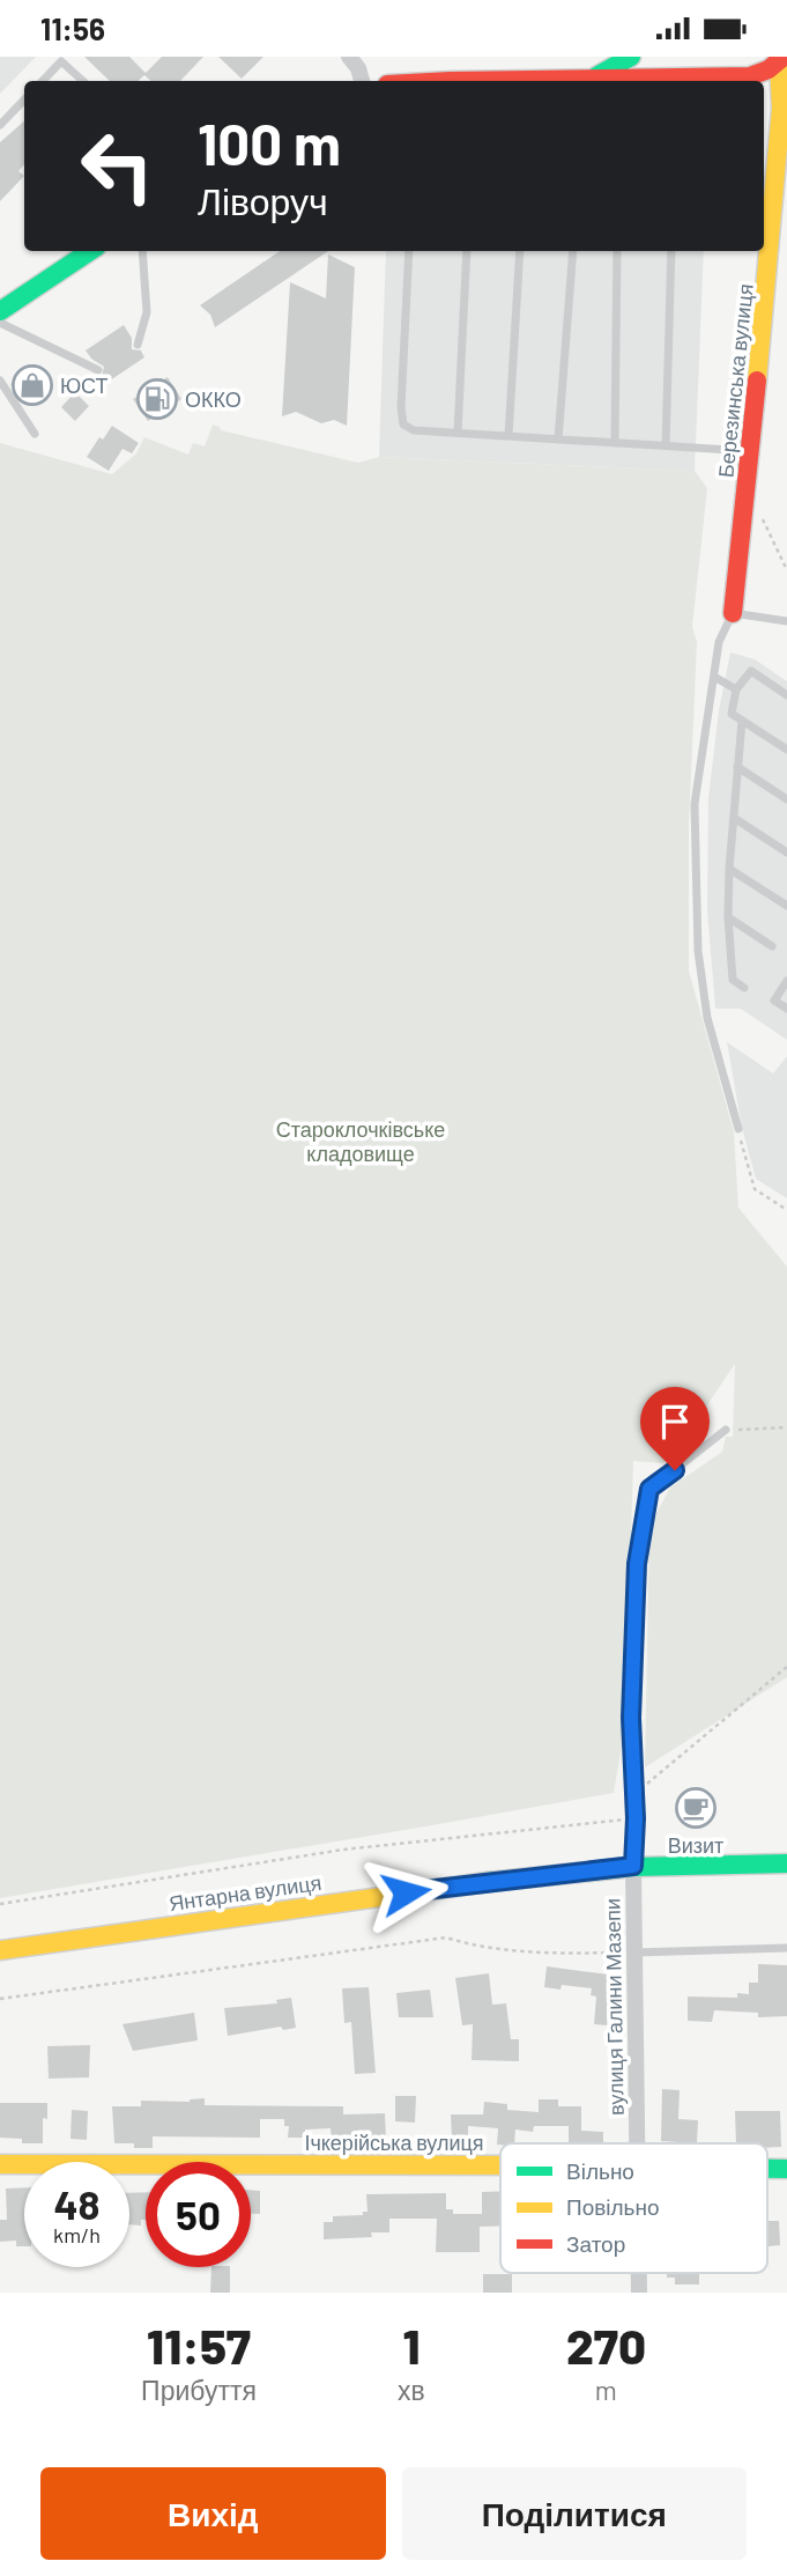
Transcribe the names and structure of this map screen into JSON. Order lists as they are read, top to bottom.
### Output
{
  "streets": {
    "main road": ["Березинська вулиця", "Янтарна вулиця", "Ічкерійська вулиця"],
    "street": ["вулиця Галини Мазепи"]
  },
  "crossings": [
    ["Янтарна вулиця", "вулиця Галини Мазепи"]
  ],
  "parks": ["Староклочківське кладовище"],
  "places": {
    "shop": ["ЮСТ"],
    "fuel station": ["ОККО"],
    "cafe": ["Визит"]
  },
  "legend": ["Вільно", "Повільно", "Затор"],
  "page": {
    "status": "11:56",
    "turn": ["100 m", "Ліворуч"],
    "speed": "48 km/h",
    "limit": "50",
    "eta": [
      "11:57",
      "Прибуття",
      "1",
      "хв",
      "270",
      "m"
    ],
    "buttons": ["Вихід", "Поділитися"]
  }
}
